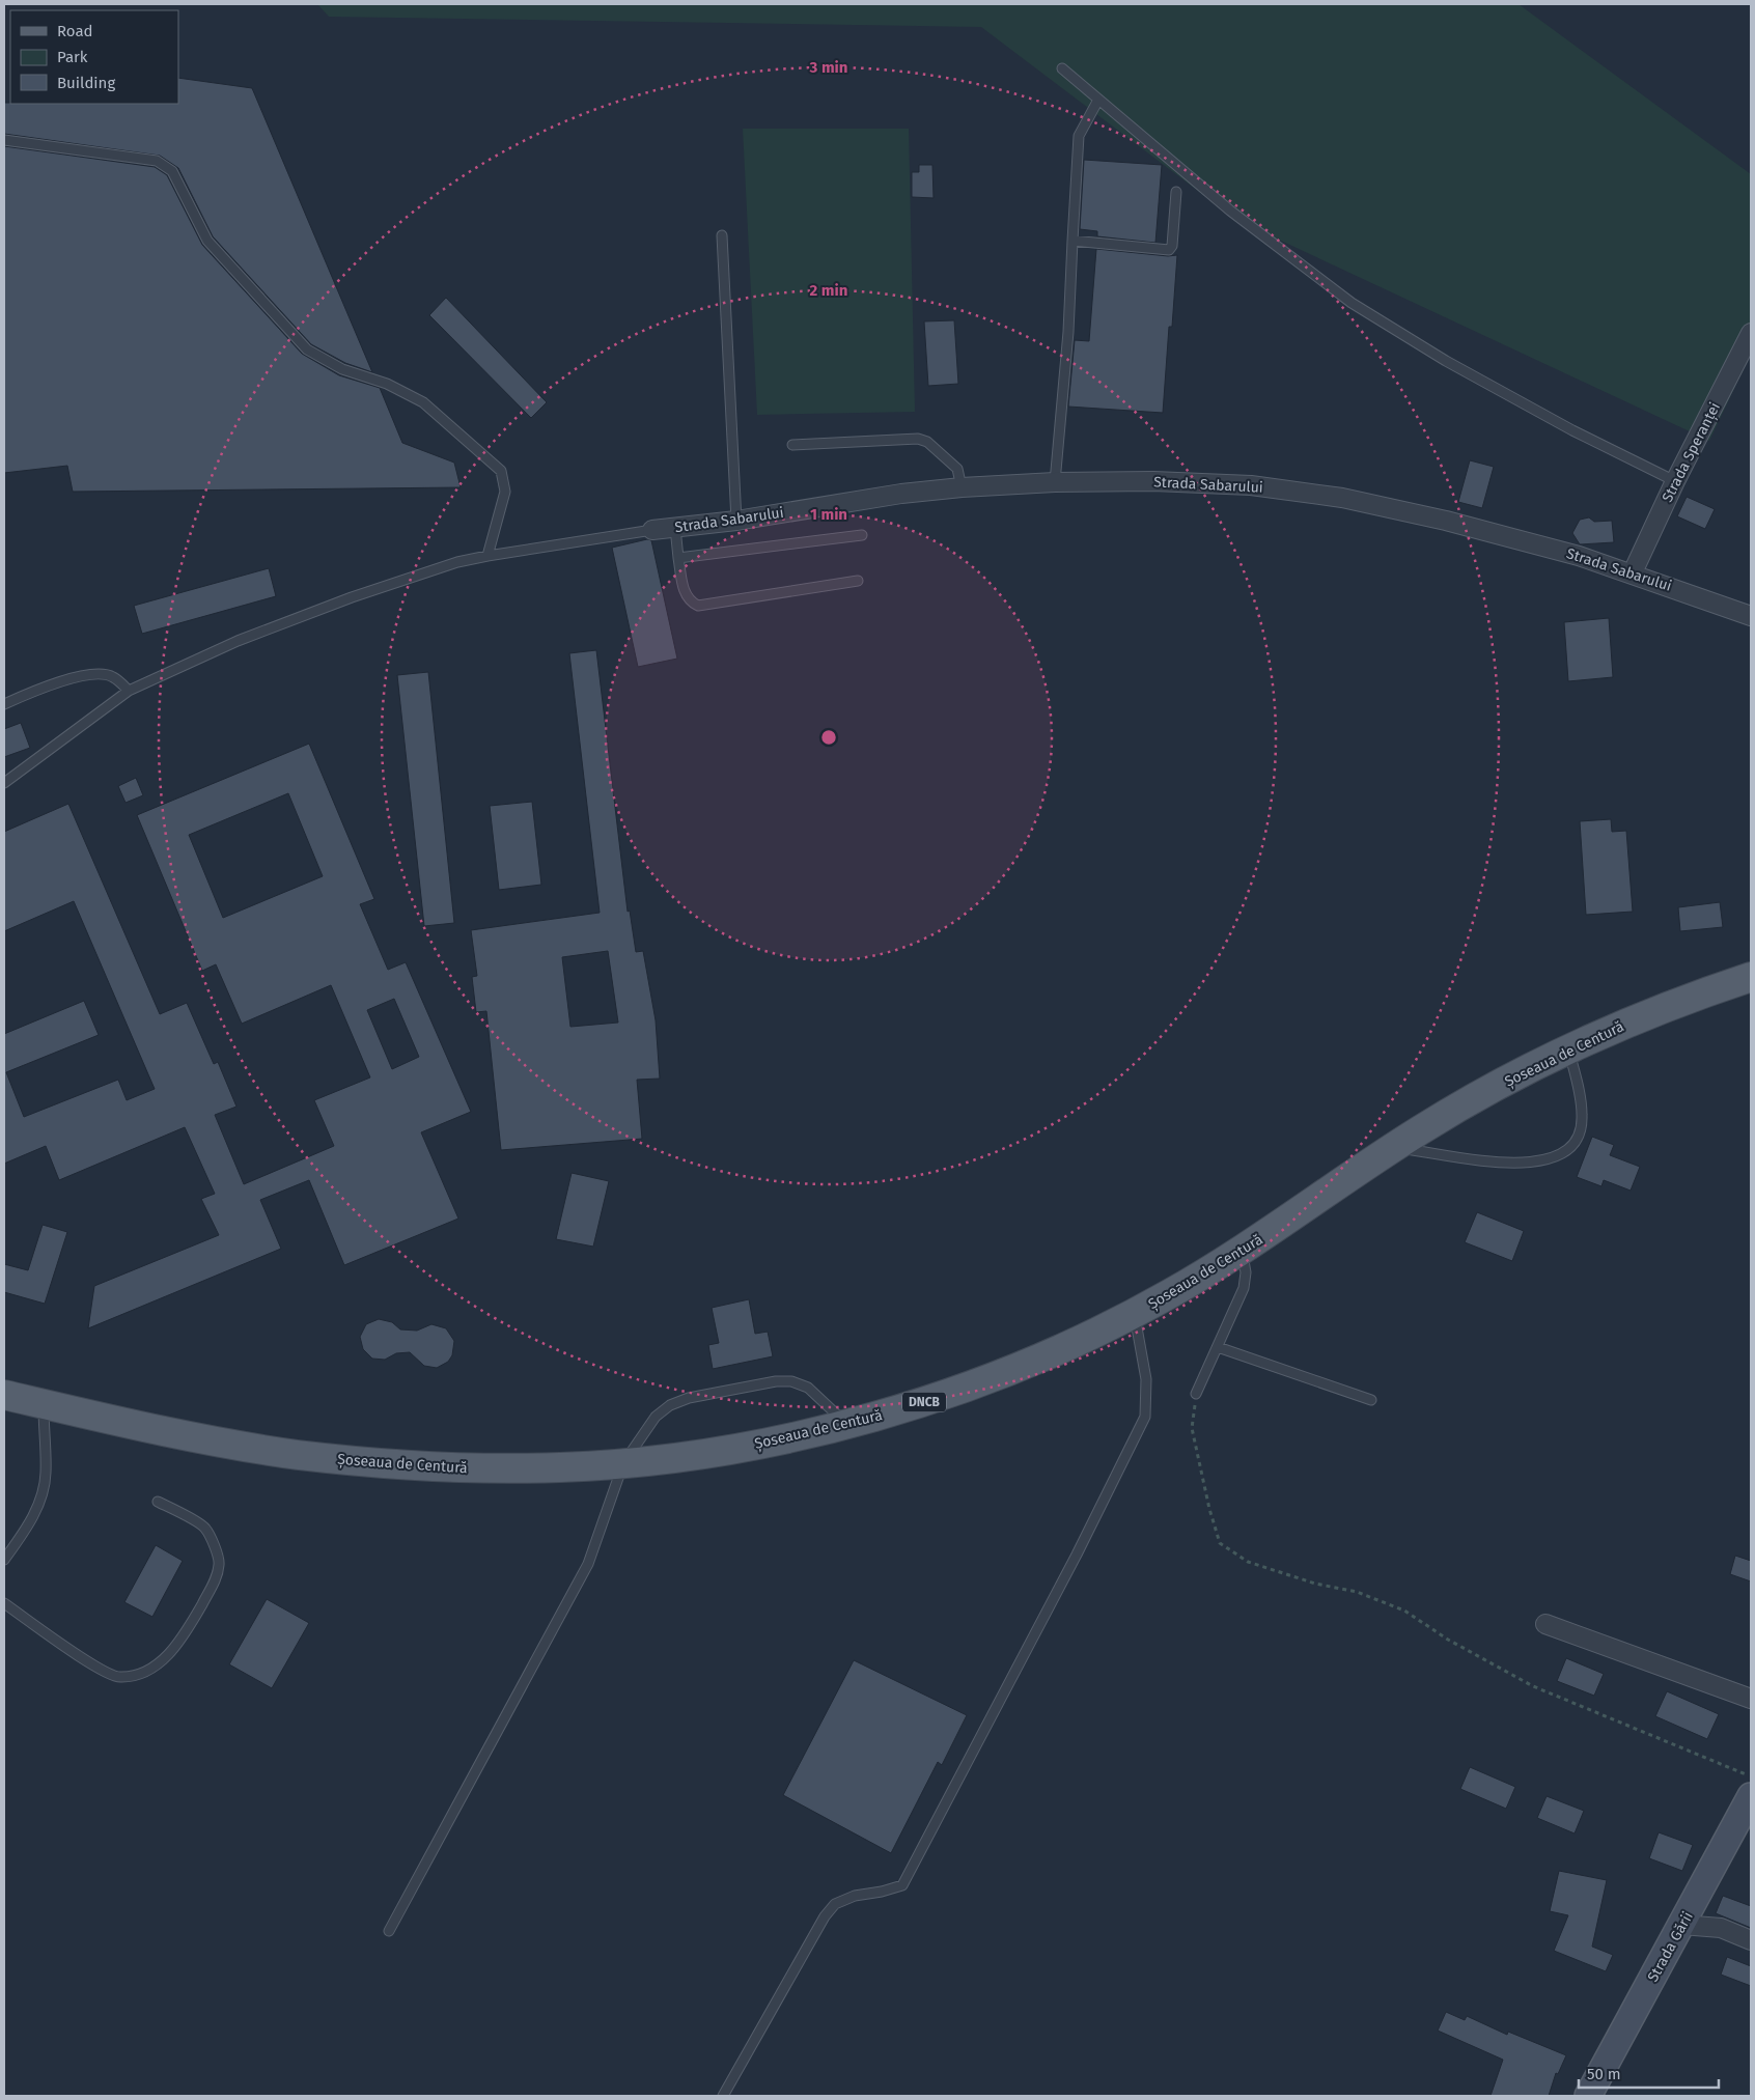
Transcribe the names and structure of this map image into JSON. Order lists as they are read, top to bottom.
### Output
{
  "streets": {
    "main road": ["Șoseaua de Centură", "DNCB"],
    "street": ["Strada Speranței", "Strada Sabarului", "Strada Gării"]
  },
  "crossings": [
    ["Strada Speranței", "Strada Sabarului"]
  ],
  "legend": ["Road", "Park", "Building"],
  "scale_bar": "50 m",
  "rings": ["3 min", "2 min", "1 min"]
}
